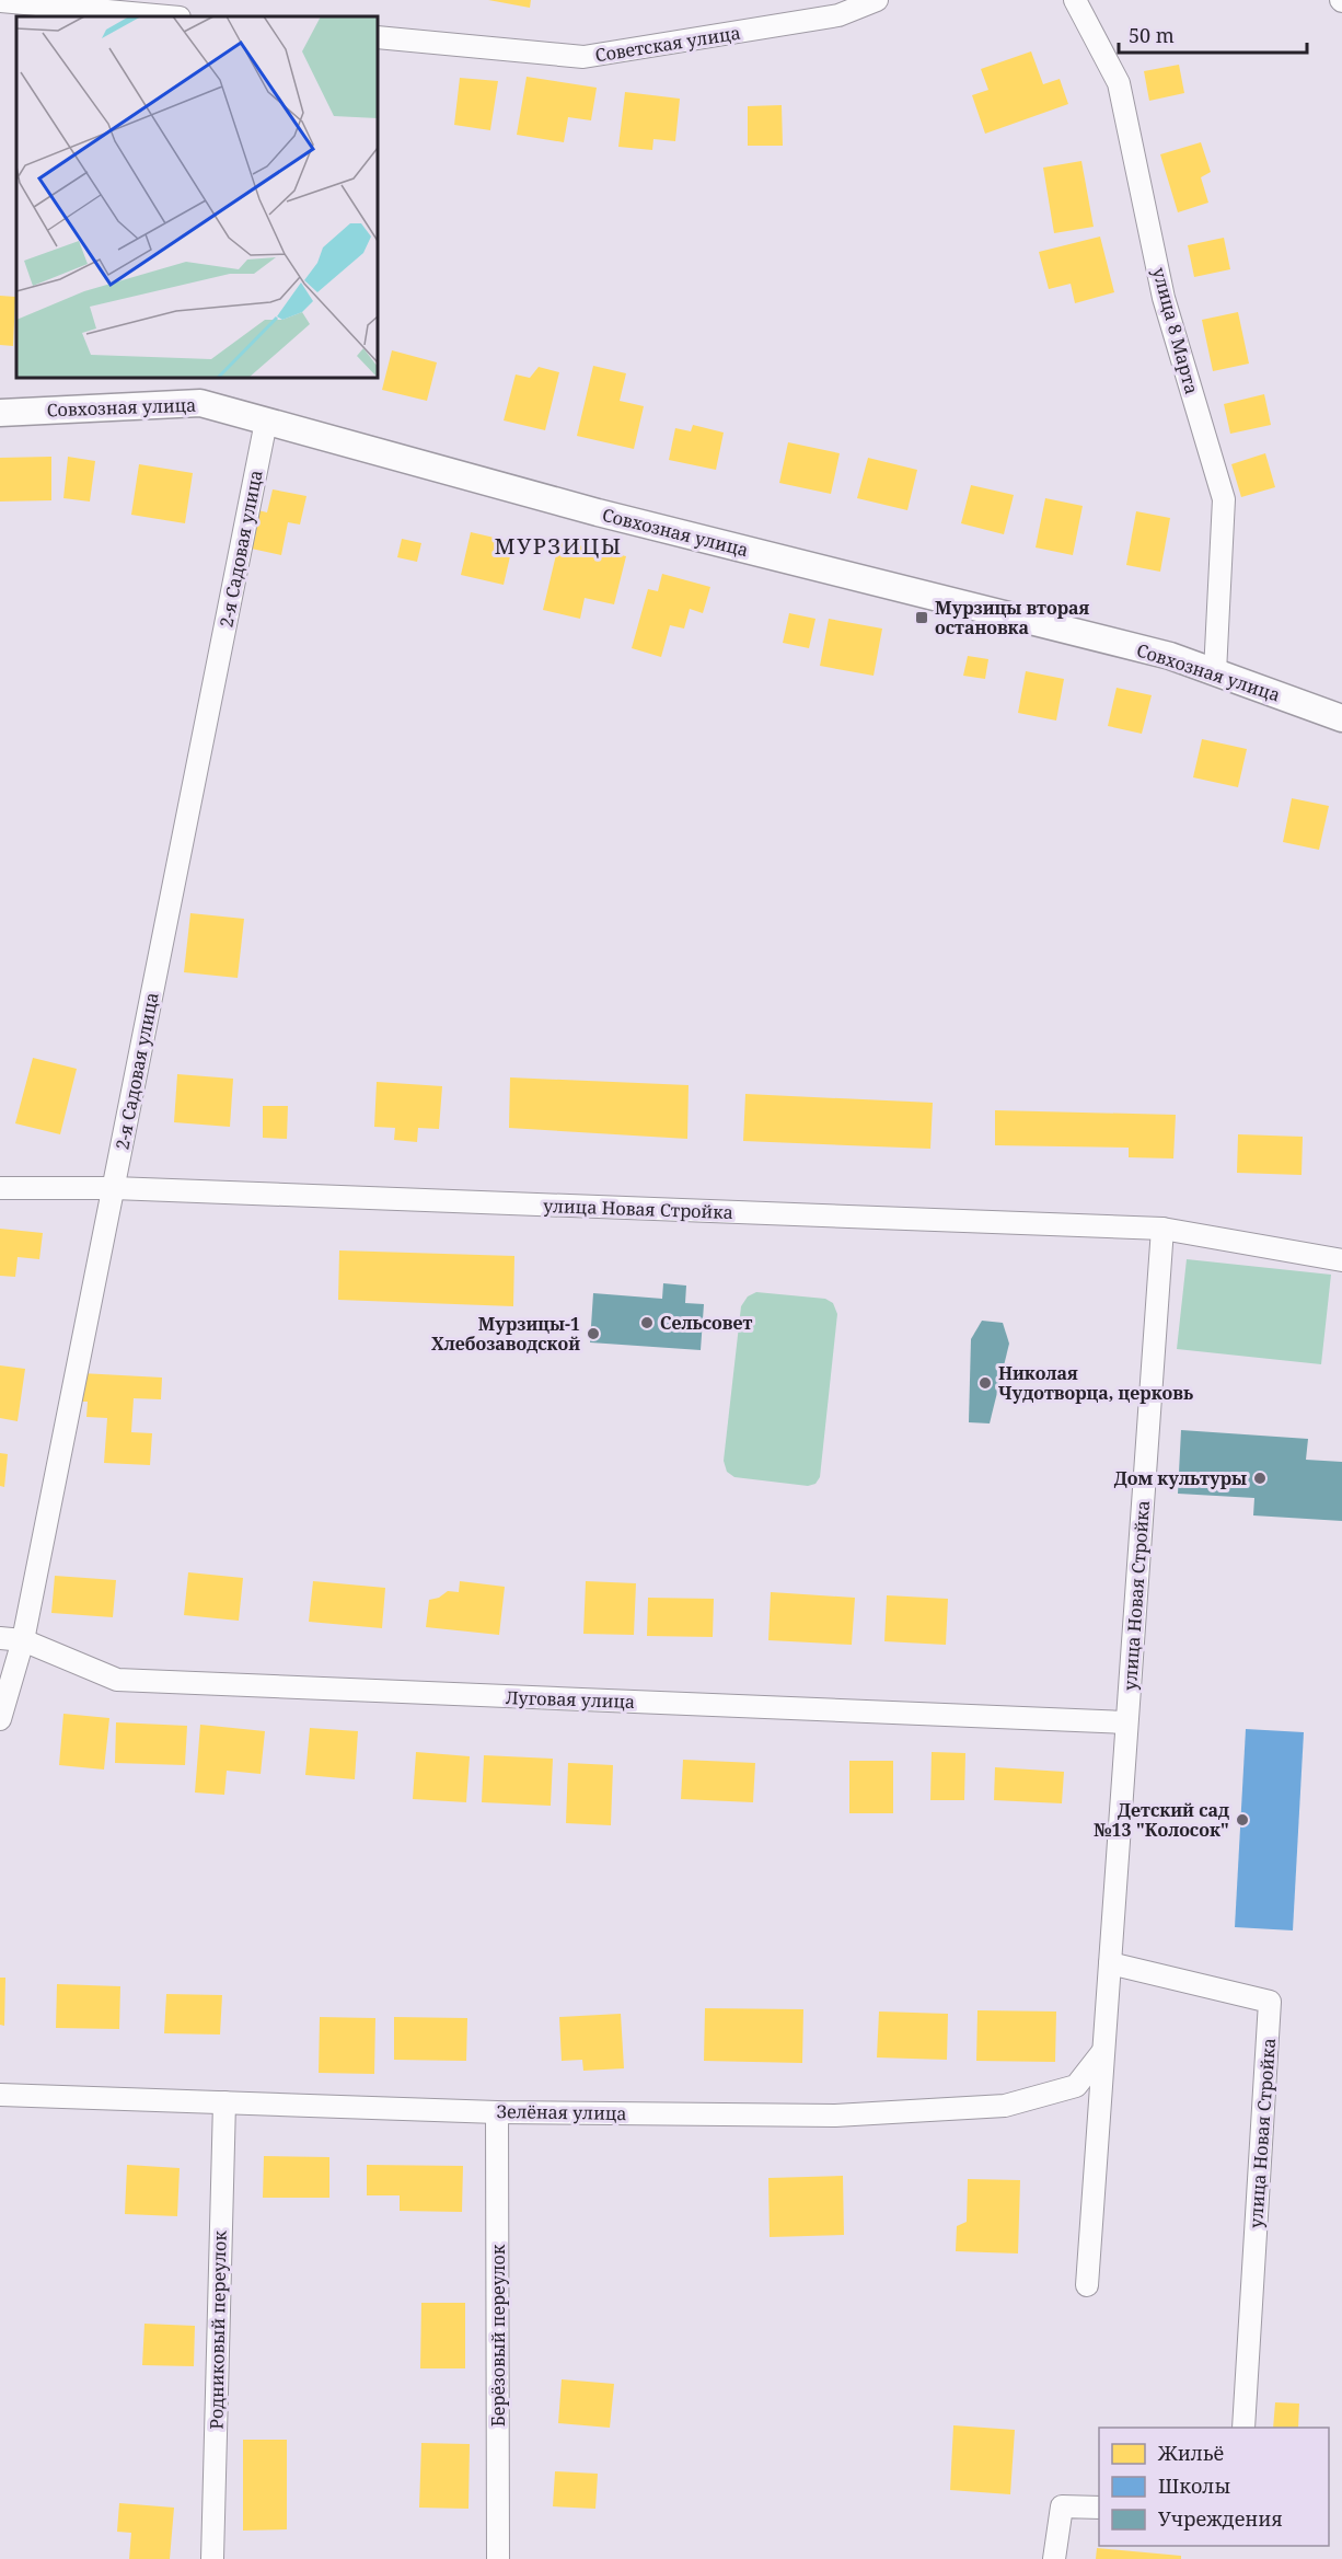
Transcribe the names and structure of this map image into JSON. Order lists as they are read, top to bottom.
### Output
{
  "streets": {
    "street": [
      "Советская улица",
      "улица 8 Марта",
      "Совхозная улица",
      "2-я Садовая улица",
      "улица Новая Стройка",
      "Луговая улица",
      "Зелёная улица",
      "Родниковый переулок",
      "Берёзовый переулок"
    ]
  },
  "crossings": [
    ["улица 8 Марта", "Совхозная улица"],
    ["Совхозная улица", "2-я Садовая улица"],
    ["2-я Садовая улица", "улица Новая Стройка"],
    ["2-я Садовая улица", "Луговая улица"],
    ["улица Новая Стройка", "Луговая улица"],
    ["улица Новая Стройка", "Зелёная улица"],
    ["Зелёная улица", "Родниковый переулок"],
    ["Зелёная улица", "Берёзовый переулок"]
  ],
  "districts": ["МУРЗИЦЫ"],
  "places": {
    "transit": ["Мурзицы вторая остановка"],
    "other": [
      "Сельсовет",
      "Мурзицы-1 Хлебозаводской",
      "Николая Чудотворца, церковь",
      "Дом культуры",
      "Детский сад №13 \"Колосок\""
    ]
  },
  "legend": ["Жильё", "Школы", "Учреждения"],
  "scale_bar": "50 m"
}
